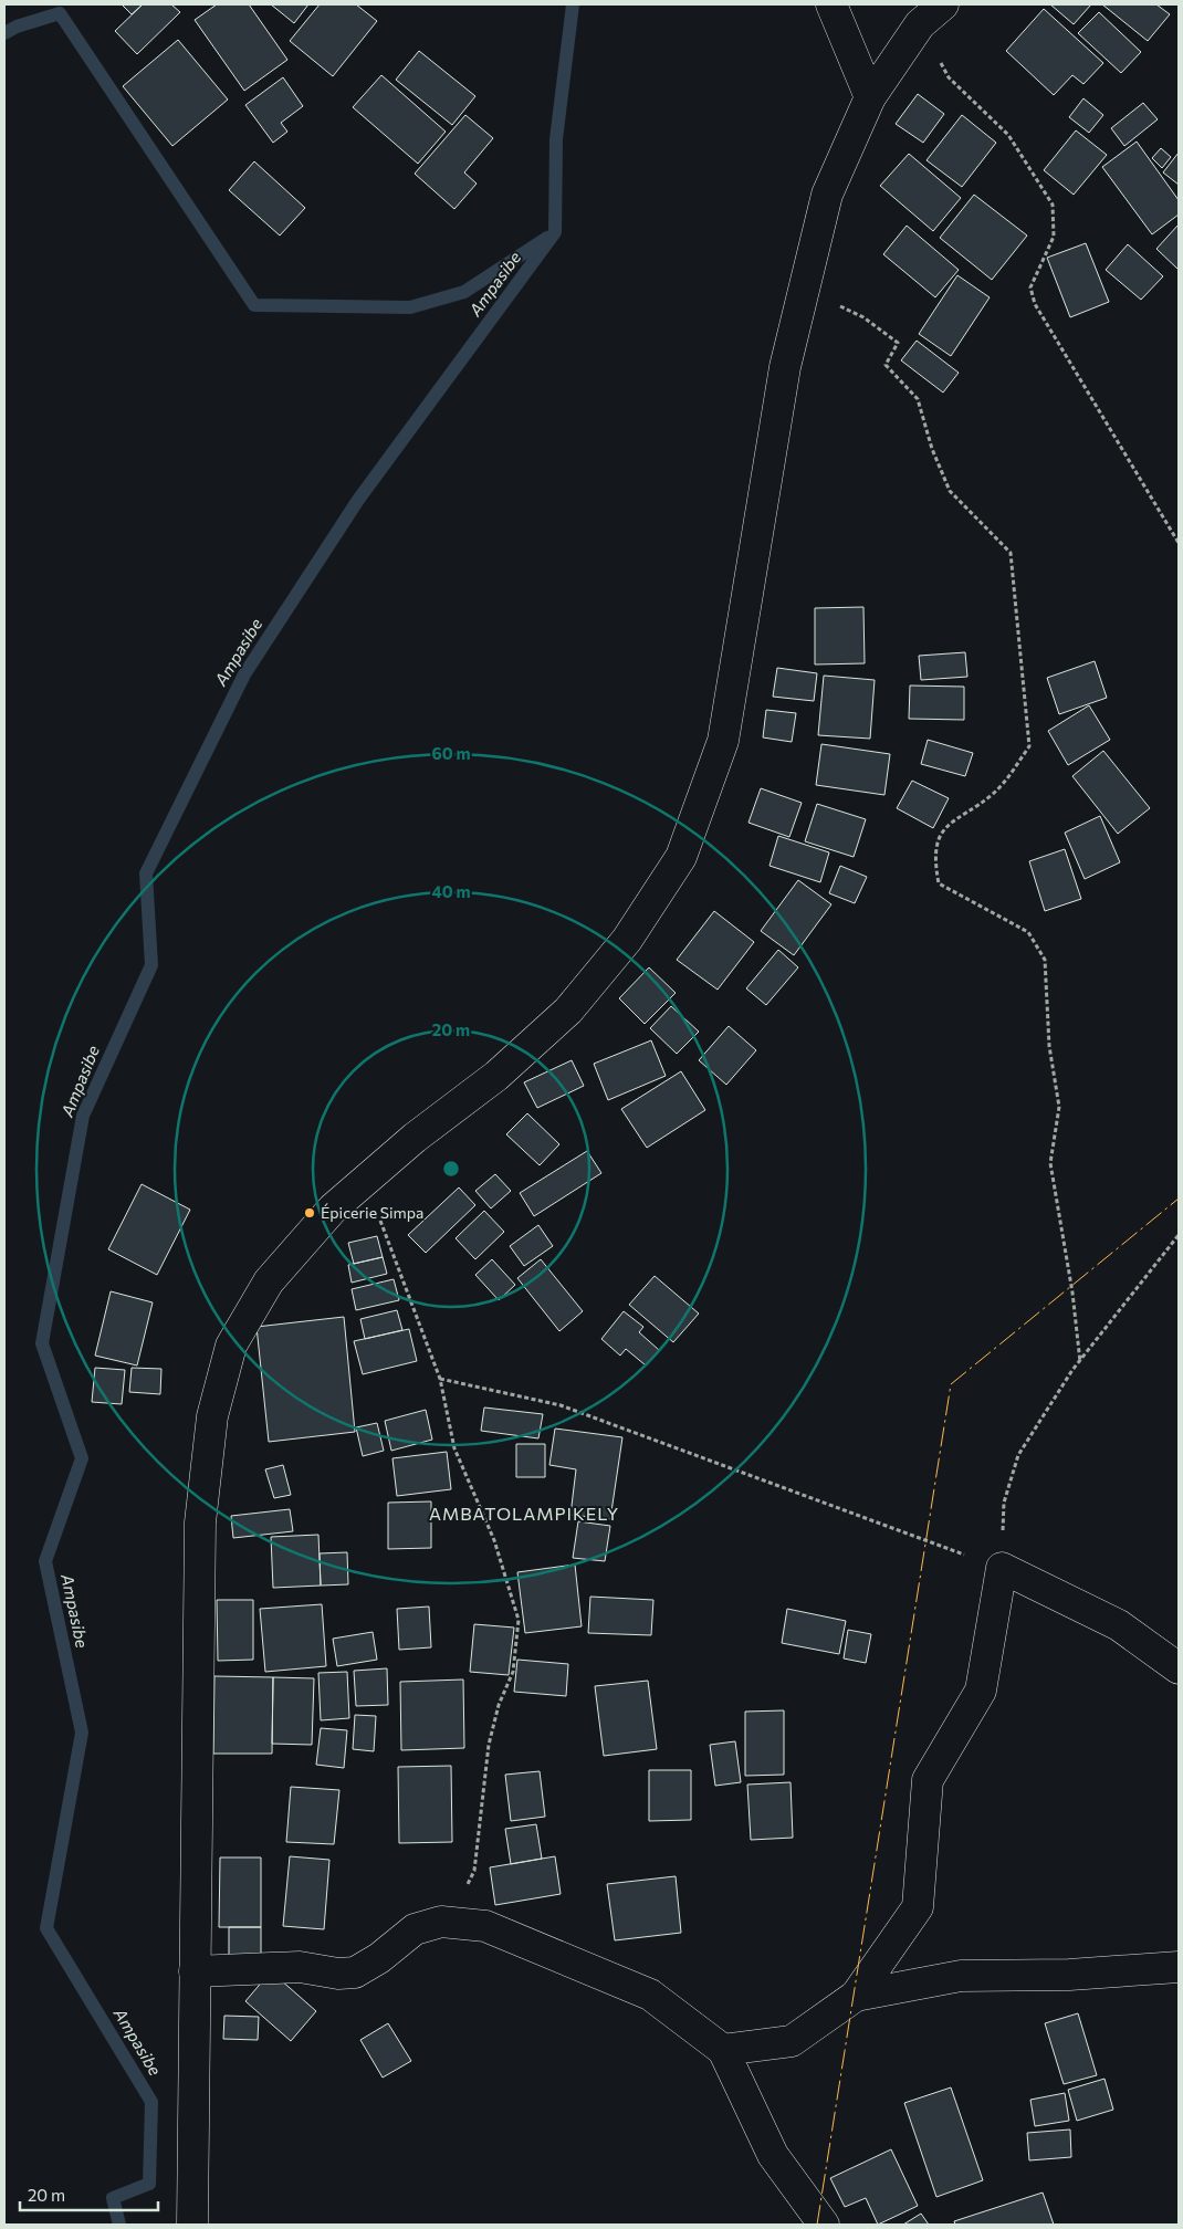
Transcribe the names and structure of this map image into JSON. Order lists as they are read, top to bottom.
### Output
{
  "districts": ["AMBATOLAMPIKELY"],
  "water": ["Ampasibe"],
  "places": ["Épicerie Simpa"],
  "scale_bar": "20 m",
  "rings": ["60 m", "40 m", "20 m"]
}
